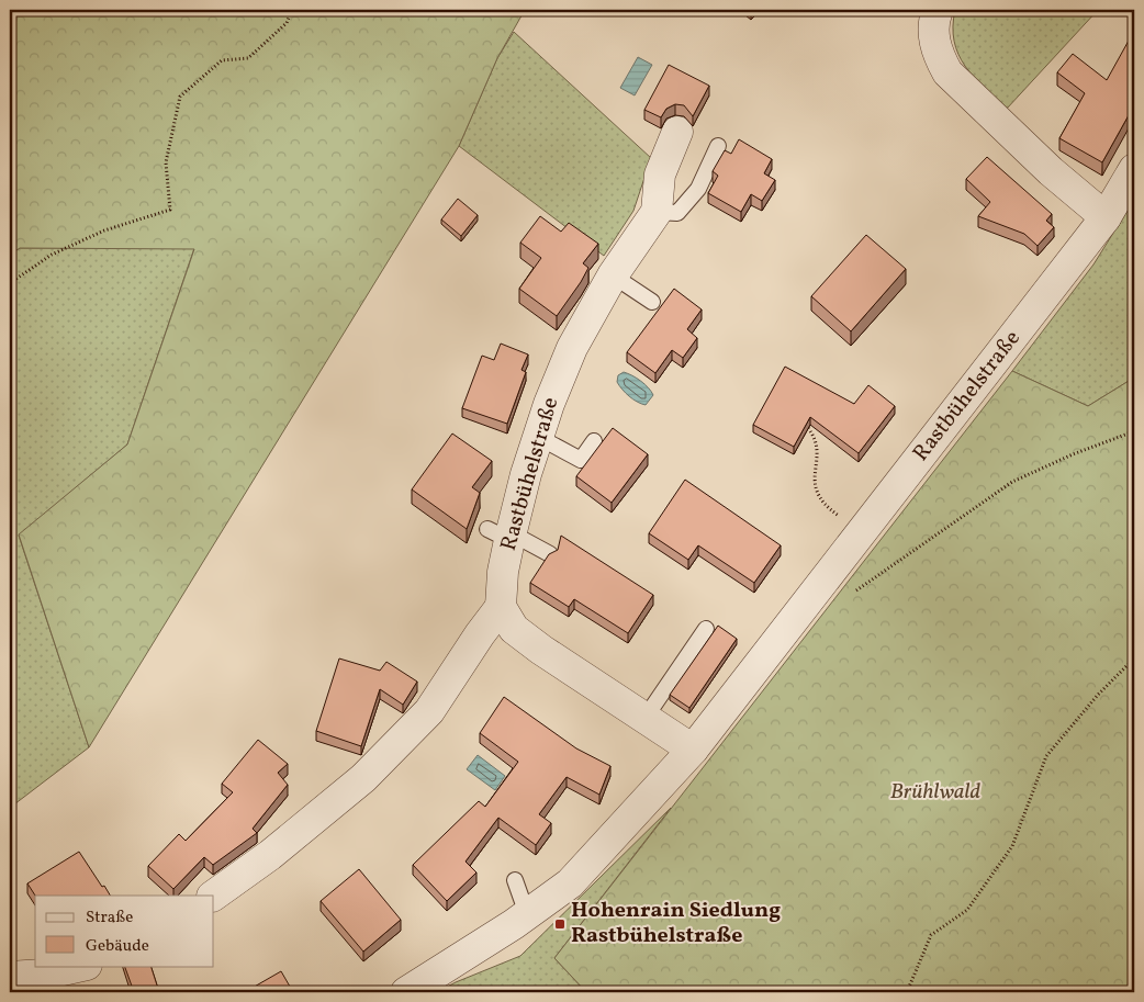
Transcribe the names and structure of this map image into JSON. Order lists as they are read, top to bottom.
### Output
{
  "streets": {
    "street": ["Rastbühelstraße"]
  },
  "parks": ["Brühlwald"],
  "places": {
    "transit": ["Hohenrain Siedlung Rastbühelstraße"]
  },
  "legend": ["Straße", "Gebäude"]
}
